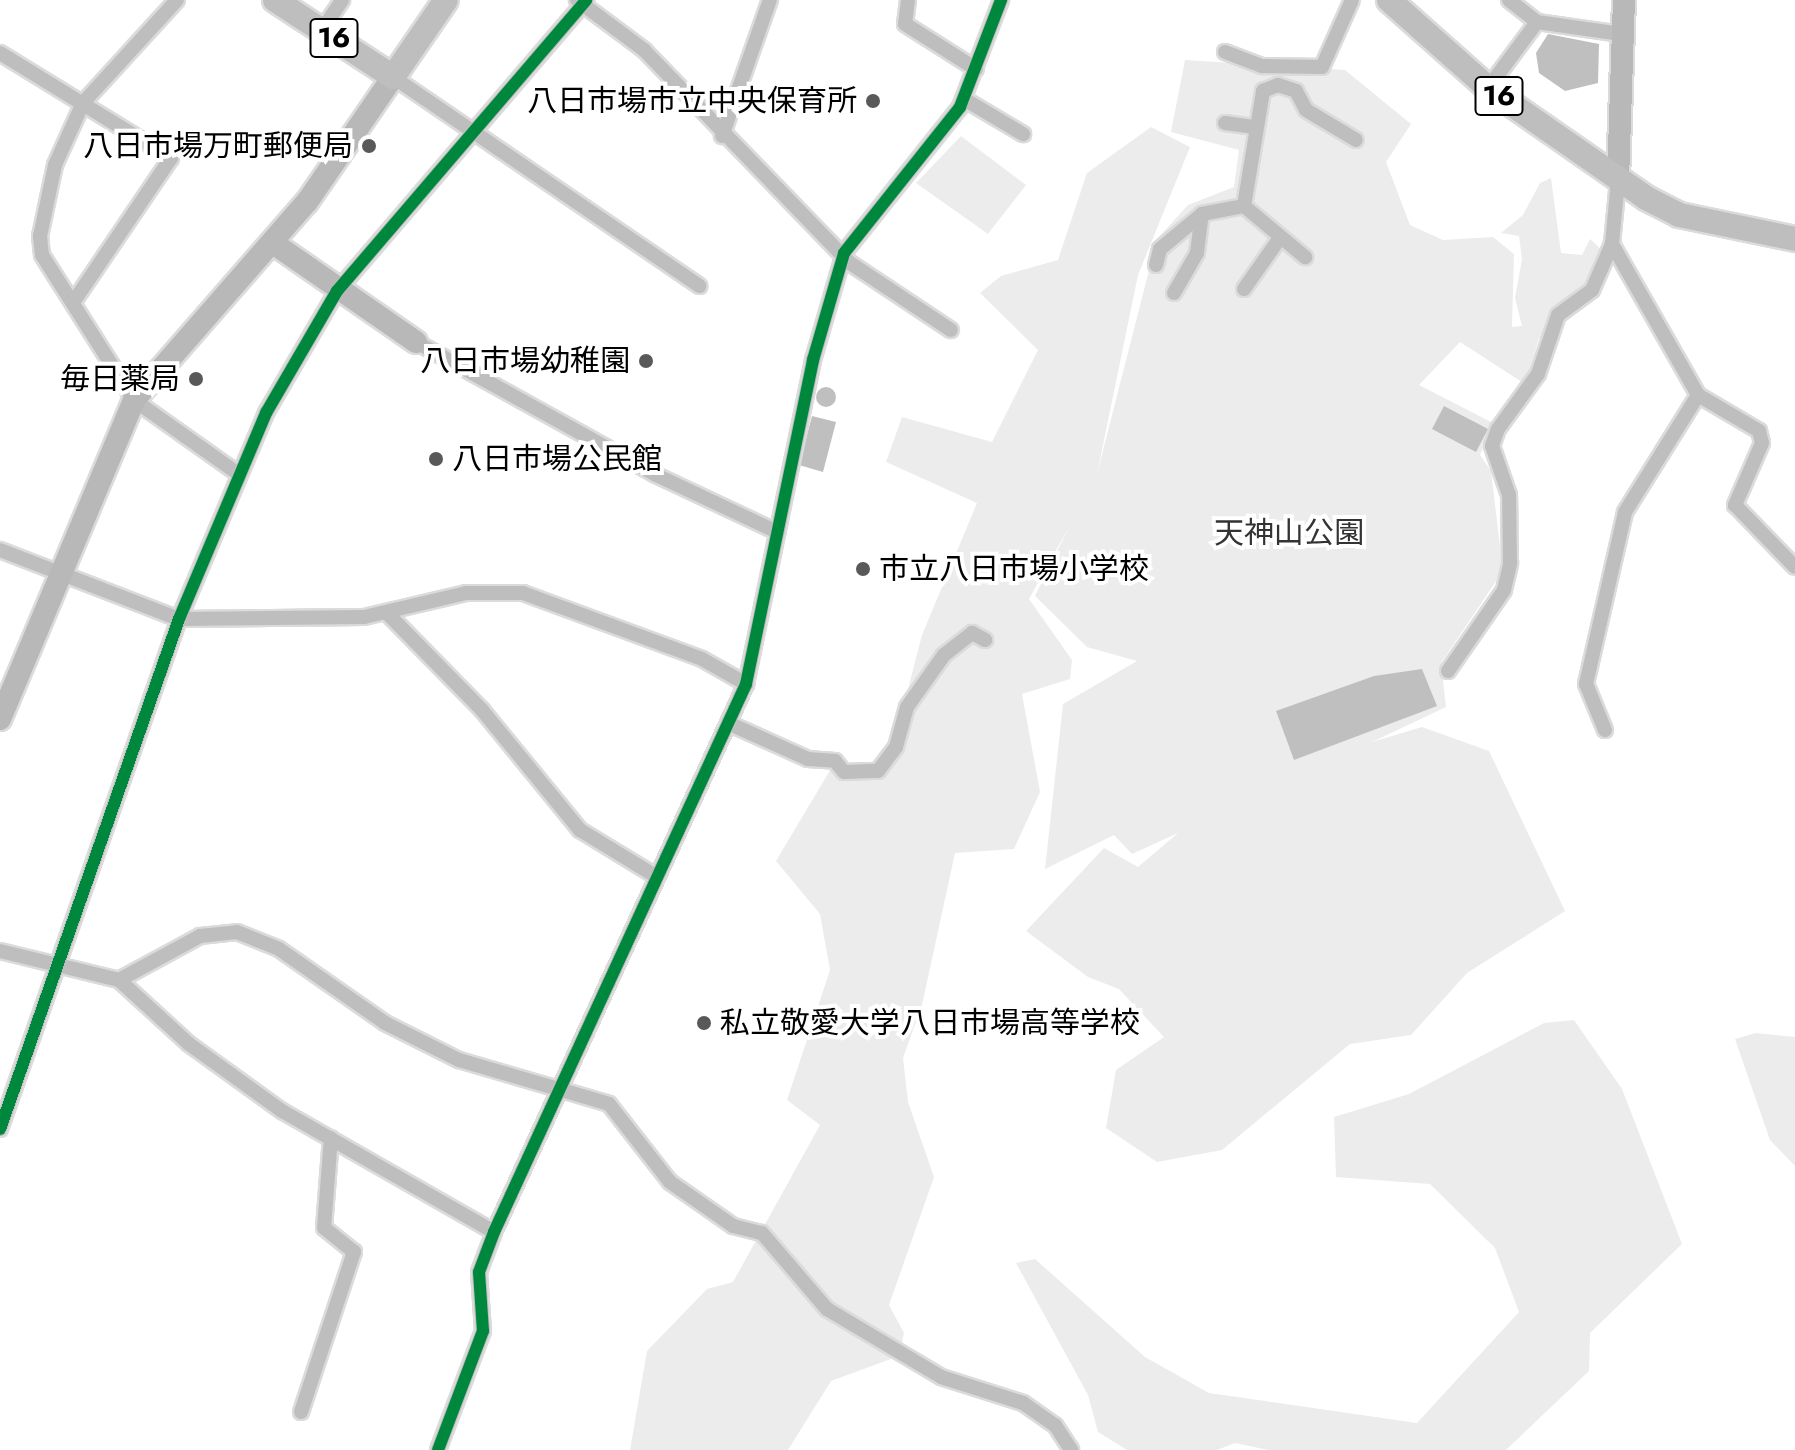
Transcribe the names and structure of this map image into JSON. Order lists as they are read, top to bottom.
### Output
{
  "streets": {
    "main road": ["16"]
  },
  "parks": ["天神山公園"],
  "places": [
    "八日市場市立中央保育所",
    "八日市場万町郵便局",
    "八日市場幼稚園",
    "毎日薬局",
    "八日市場公民館",
    "市立八日市場小学校",
    "私立敬愛大学八日市場高等学校"
  ]
}
